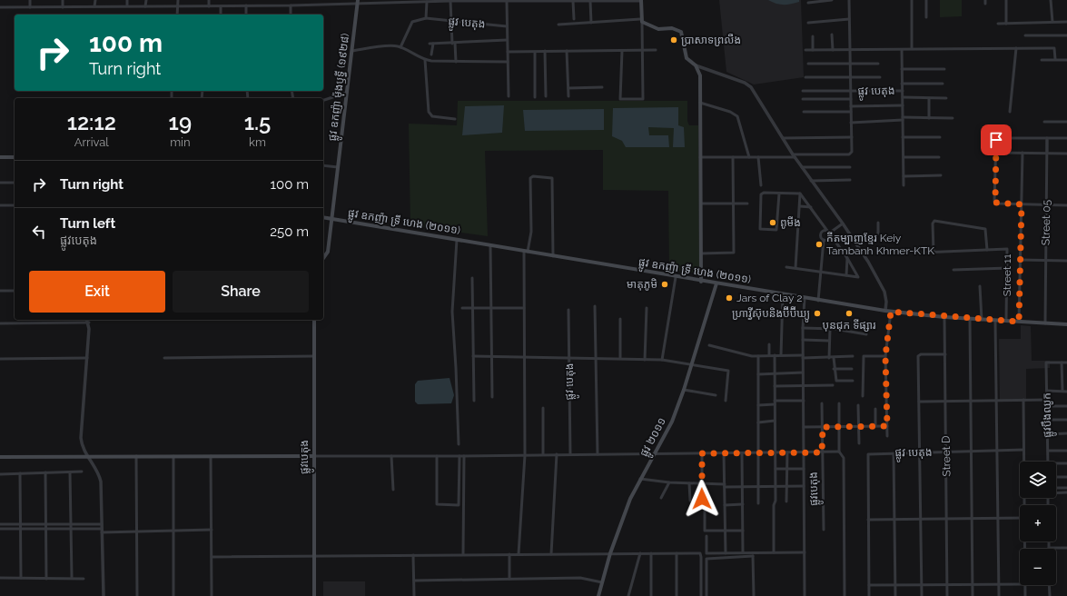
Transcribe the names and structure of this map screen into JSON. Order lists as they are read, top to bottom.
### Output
{
  "streets": {
    "main road": [
      "ផ្លូវ ឧកញ៉ា ម៉ុងឫទ្ធី (១៩២៨)",
      "ផ្លូវ ឧកញ៉ា ទ្រី ហេង (២០១១)",
      "ផ្លូវ ២០១១",
      "ផ្លូវបេតុង"
    ],
    "street": [
      "ផ្លូវ បេតុង",
      "Street 05",
      "Street 11",
      "ផ្លូវបឹងឈូក",
      "Street D"
    ]
  },
  "crossings": [
    ["ផ្លូវ បេតុង", "Street D"],
    ["ផ្លូវ ឧកញ៉ា ម៉ុងឫទ្ធី (១៩២៨)", "ផ្លូវ ឧកញ៉ា ទ្រី ហេង (២០១១)"],
    ["ផ្លូវ ឧកញ៉ា ទ្រី ហេង (២០១១)", "Street 05"],
    ["ផ្លូវ ឧកញ៉ា ទ្រី ហេង (២០១១)", "Street 11"],
    ["ផ្លូវ ឧកញ៉ា ទ្រី ហេង (២០១១)", "ផ្លូវ ២០១១"],
    ["ផ្លូវ ឧកញ៉ា ទ្រី ហេង (២០១១)", "Street D"]
  ],
  "places": [
    "ប្រាសាទព្រលឹង",
    "ពូមីង",
    "កីតម្បាញខ្មែរ Keiy Tambanh Khmer-KTK",
    "មាតុភូមិ",
    "Jars of Clay 2",
    "ហ្រាវ្វីស៊ុបនិងប៊ីប៊ីឃ្យូ",
    "បុនជុក ទីផ្សារ"
  ],
  "page": {
    "turn": ["100 m", "Turn right"],
    "eta": [
      "12:12",
      "Arrival",
      "19",
      "min",
      "1.5",
      "km"
    ],
    "list": [
      {
        "name": "Turn right",
        "value": "100 m"
      },
      {
        "name": "Turn left",
        "note": "ផ្លូវបេតុង",
        "value": "250 m"
      }
    ],
    "buttons": ["Exit", "Share"],
    "map_buttons": ["+", "−"]
  }
}
